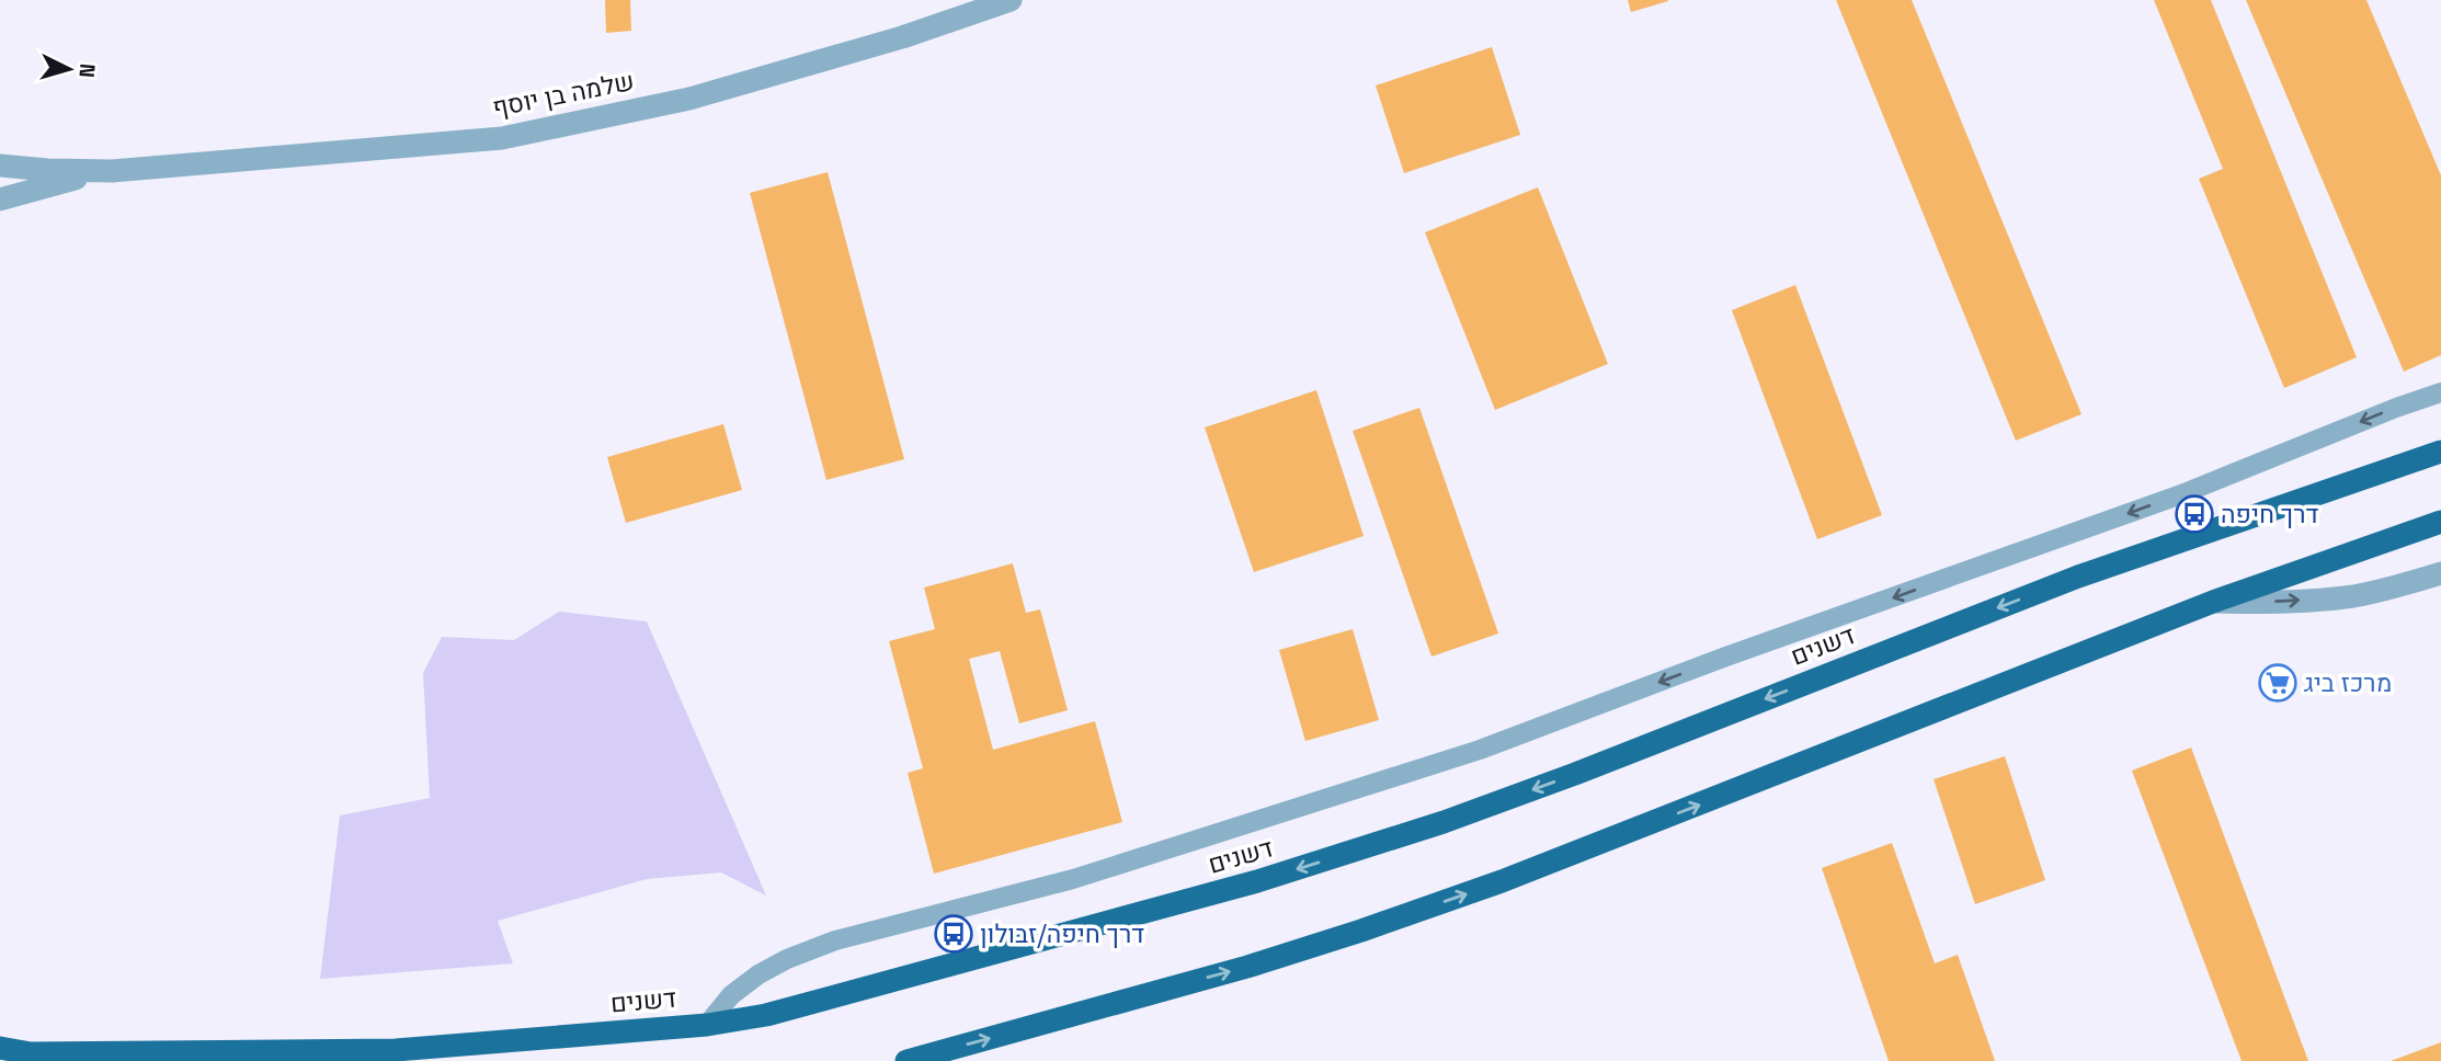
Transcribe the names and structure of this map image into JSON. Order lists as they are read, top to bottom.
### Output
{
  "streets": {
    "main road": ["דשנים"],
    "street": ["שלמה בן יוסף"]
  },
  "places": {
    "bus stop": ["דרך חיפה", "דרך חיפה/זבולון"],
    "supermarket": ["מרכז ביג"]
  },
  "north": "right"
}
